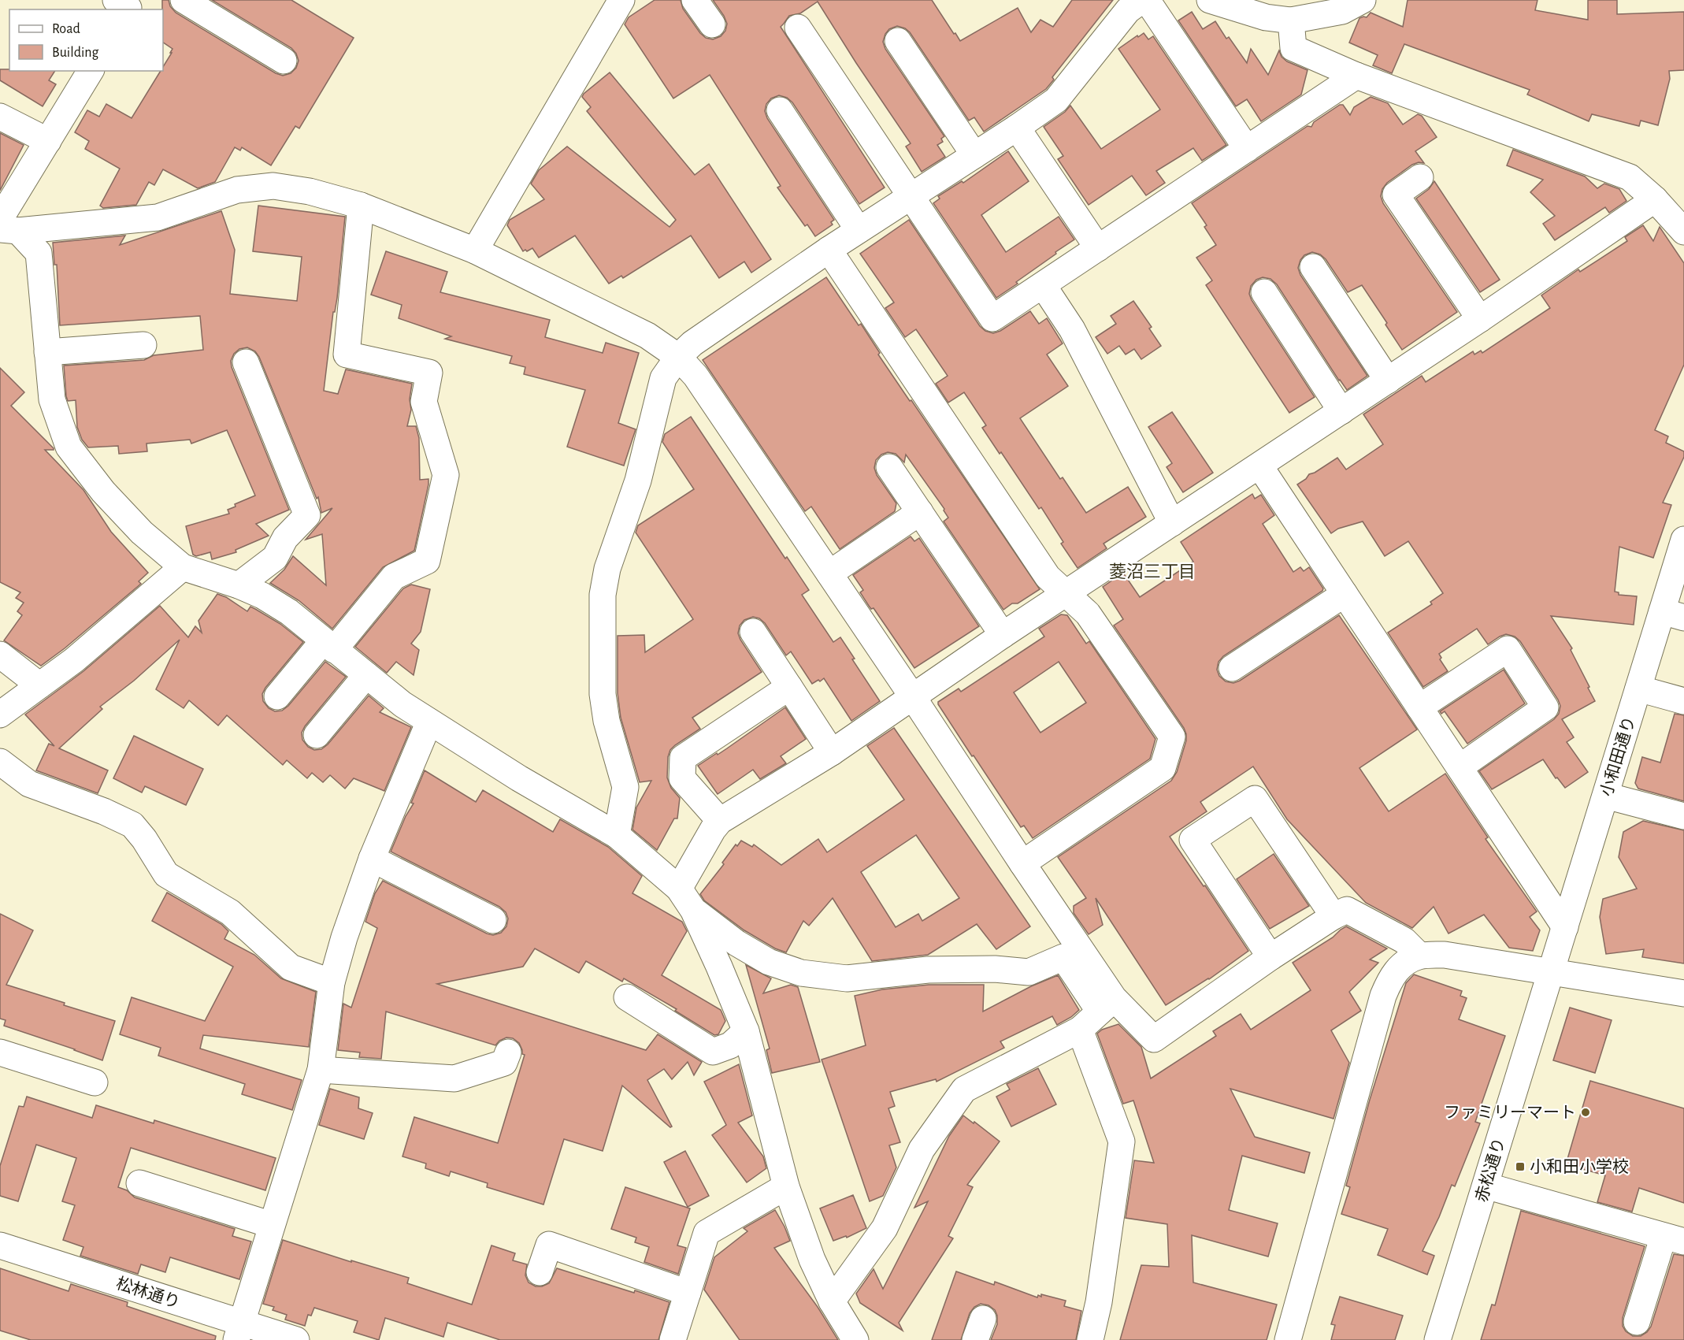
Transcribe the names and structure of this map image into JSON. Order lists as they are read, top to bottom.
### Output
{
  "streets": {
    "street": ["小和田通り", "赤松通り", "松林通り"]
  },
  "crossings": [
    ["小和田通り", "赤松通り"]
  ],
  "districts": ["菱沼三丁目"],
  "places": {
    "other": ["ファミリーマート"],
    "transit": ["小和田小学校"]
  },
  "legend": ["Road", "Building"]
}
